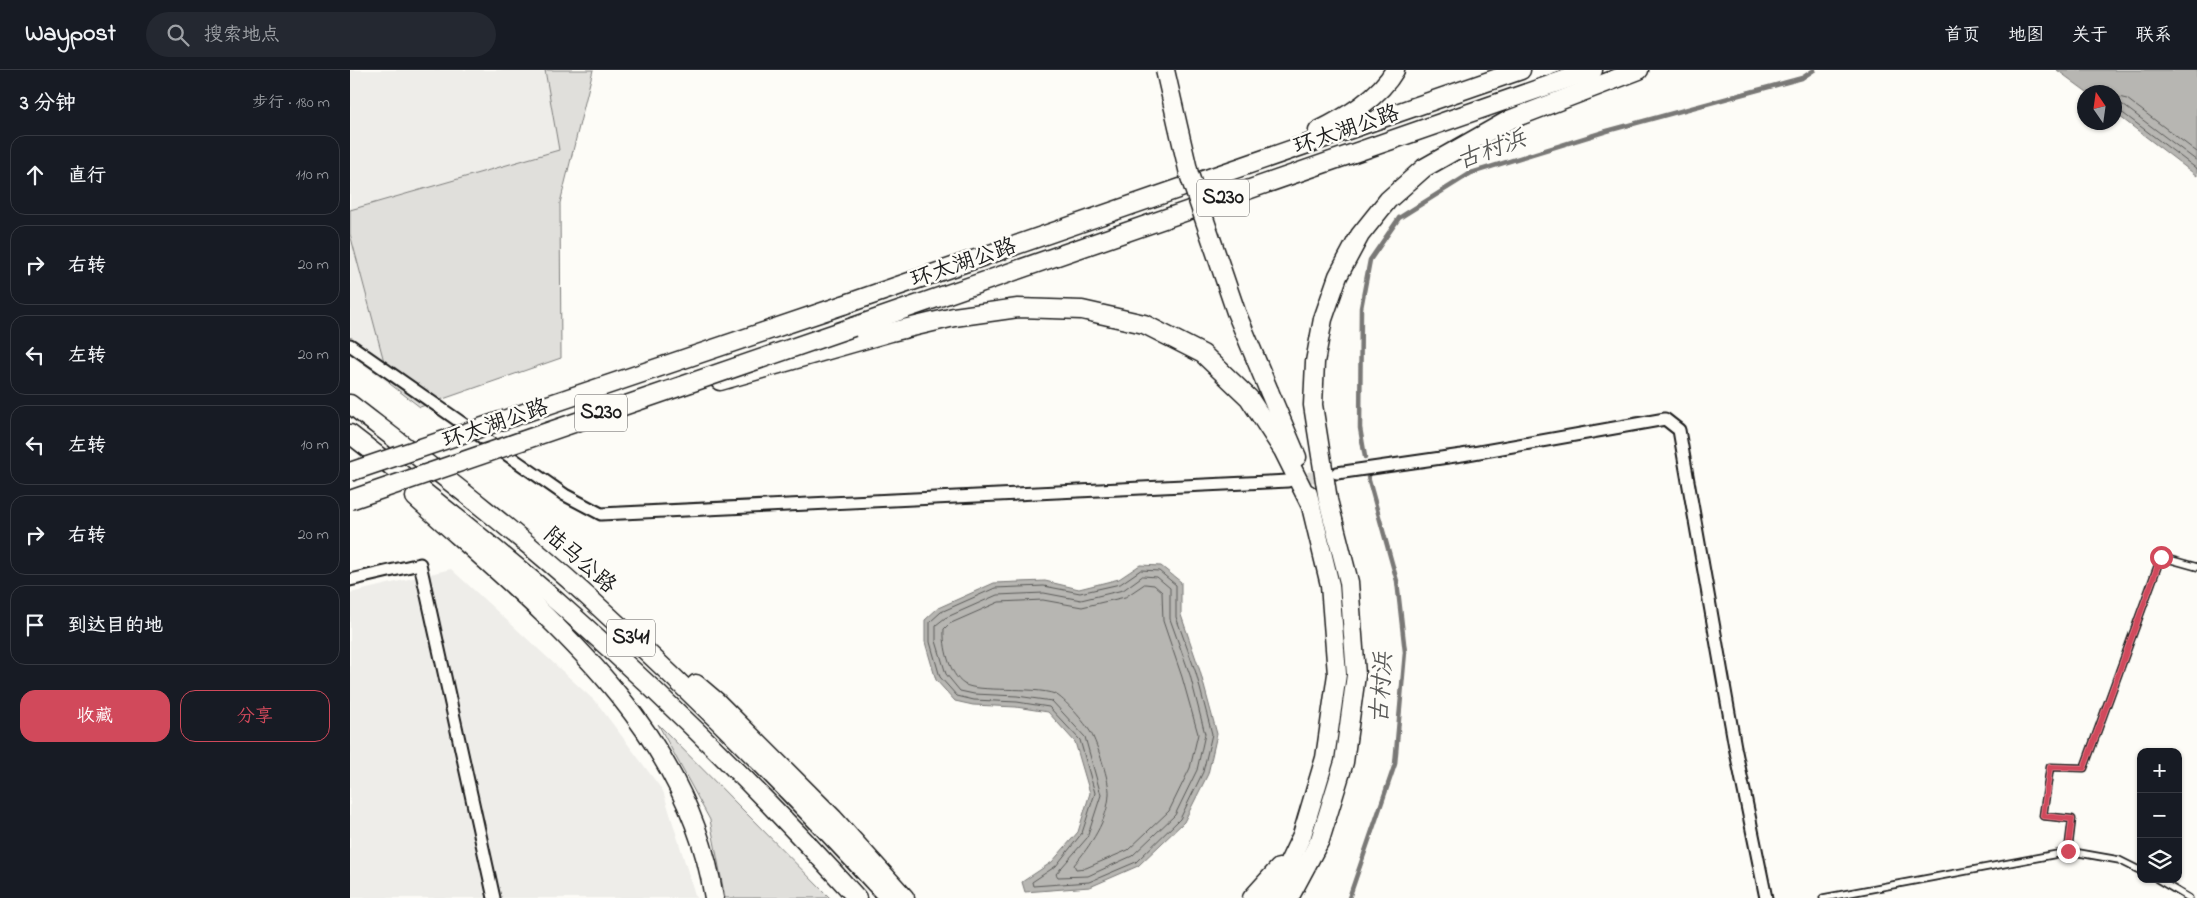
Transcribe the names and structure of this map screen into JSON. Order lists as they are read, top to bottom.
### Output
{
  "streets": {
    "highway": [
      "环太湖公路",
      "S230",
      "陆马公路",
      "S341"
    ]
  },
  "water": ["古村浜"],
  "north": "top",
  "page": {
    "header": "Waypost",
    "search": "搜索地点",
    "nav": [
      "首页",
      "地图",
      "关于",
      "联系"
    ],
    "heading": ["3 分钟", "步行 · 180 m"],
    "list": [
      ["直行", "110 m"],
      ["右转", "20 m"],
      ["左转", "20 m"],
      ["左转", "10 m"],
      ["右转", "20 m"],
      "到达目的地"
    ],
    "buttons": ["收藏", "分享"],
    "map_buttons": ["+", "−"]
  }
}
